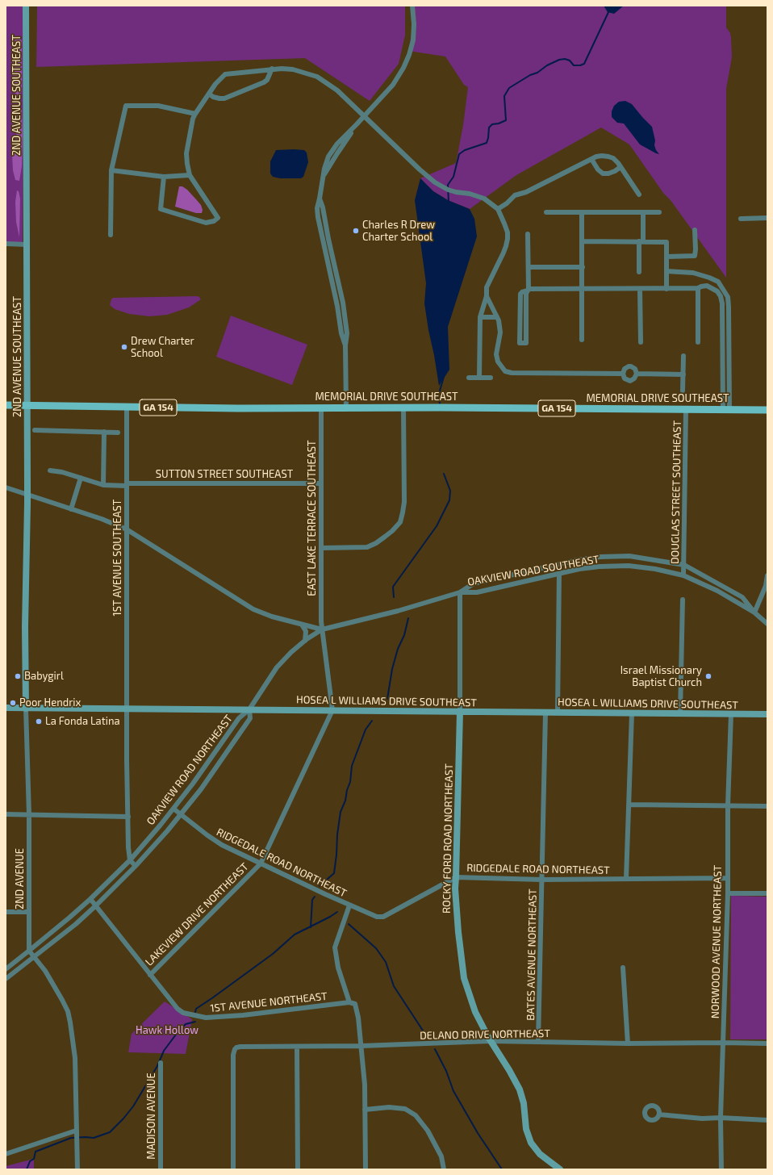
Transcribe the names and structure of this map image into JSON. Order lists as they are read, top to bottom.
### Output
{
  "streets": {
    "main road": ["MEMORIAL DRIVE SOUTHEAST", "GA 154"],
    "street": [
      "2ND AVENUE SOUTHEAST",
      "SUTTON STREET SOUTHEAST",
      "DOUGLAS STREET SOUTHEAST",
      "EAST LAKE TERRACE SOUTHEAST",
      "1ST AVENUE SOUTHEAST",
      "OAKVIEW ROAD SOUTHEAST",
      "HOSEA L WILLIAMS DRIVE SOUTHEAST",
      "OAKVIEW ROAD NORTHEAST",
      "ROCKY FORD ROAD NORTHEAST",
      "RIDGEDALE ROAD NORTHEAST",
      "2ND AVENUE",
      "LAKEVIEW DRIVE NORTHEAST",
      "NORWOOD AVENUE NORTHEAST",
      "BATES AVENUE NORTHEAST",
      "1ST AVENUE NORTHEAST",
      "DELANO DRIVE NORTHEAST",
      "MADISON AVENUE"
    ]
  },
  "crossings": [
    ["2ND AVENUE SOUTHEAST", "MEMORIAL DRIVE SOUTHEAST"],
    ["2ND AVENUE SOUTHEAST", "HOSEA L WILLIAMS DRIVE SOUTHEAST"],
    ["2ND AVENUE SOUTHEAST", "2ND AVENUE"],
    ["MEMORIAL DRIVE SOUTHEAST", "DOUGLAS STREET SOUTHEAST"],
    ["MEMORIAL DRIVE SOUTHEAST", "EAST LAKE TERRACE SOUTHEAST"],
    ["MEMORIAL DRIVE SOUTHEAST", "1ST AVENUE SOUTHEAST"],
    ["SUTTON STREET SOUTHEAST", "EAST LAKE TERRACE SOUTHEAST"],
    ["SUTTON STREET SOUTHEAST", "1ST AVENUE SOUTHEAST"],
    ["DOUGLAS STREET SOUTHEAST", "OAKVIEW ROAD SOUTHEAST"],
    ["EAST LAKE TERRACE SOUTHEAST", "OAKVIEW ROAD SOUTHEAST"],
    ["EAST LAKE TERRACE SOUTHEAST", "HOSEA L WILLIAMS DRIVE SOUTHEAST"],
    ["EAST LAKE TERRACE SOUTHEAST", "LAKEVIEW DRIVE NORTHEAST"],
    ["1ST AVENUE SOUTHEAST", "HOSEA L WILLIAMS DRIVE SOUTHEAST"],
    ["OAKVIEW ROAD SOUTHEAST", "HOSEA L WILLIAMS DRIVE SOUTHEAST"],
    ["OAKVIEW ROAD SOUTHEAST", "OAKVIEW ROAD NORTHEAST"],
    ["HOSEA L WILLIAMS DRIVE SOUTHEAST", "OAKVIEW ROAD NORTHEAST"],
    ["HOSEA L WILLIAMS DRIVE SOUTHEAST", "ROCKY FORD ROAD NORTHEAST"],
    ["HOSEA L WILLIAMS DRIVE SOUTHEAST", "2ND AVENUE"],
    ["HOSEA L WILLIAMS DRIVE SOUTHEAST", "LAKEVIEW DRIVE NORTHEAST"],
    ["HOSEA L WILLIAMS DRIVE SOUTHEAST", "NORWOOD AVENUE NORTHEAST"],
    ["HOSEA L WILLIAMS DRIVE SOUTHEAST", "BATES AVENUE NORTHEAST"],
    ["OAKVIEW ROAD NORTHEAST", "RIDGEDALE ROAD NORTHEAST"],
    ["OAKVIEW ROAD NORTHEAST", "2ND AVENUE"],
    ["OAKVIEW ROAD NORTHEAST", "1ST AVENUE NORTHEAST"],
    ["ROCKY FORD ROAD NORTHEAST", "RIDGEDALE ROAD NORTHEAST"],
    ["ROCKY FORD ROAD NORTHEAST", "DELANO DRIVE NORTHEAST"],
    ["RIDGEDALE ROAD NORTHEAST", "LAKEVIEW DRIVE NORTHEAST"],
    ["RIDGEDALE ROAD NORTHEAST", "NORWOOD AVENUE NORTHEAST"],
    ["RIDGEDALE ROAD NORTHEAST", "BATES AVENUE NORTHEAST"],
    ["LAKEVIEW DRIVE NORTHEAST", "1ST AVENUE NORTHEAST"],
    ["NORWOOD AVENUE NORTHEAST", "DELANO DRIVE NORTHEAST"],
    ["BATES AVENUE NORTHEAST", "DELANO DRIVE NORTHEAST"]
  ],
  "parks": ["Hawk Hollow"],
  "places": [
    "Charles R Drew Charter School",
    "Drew Charter School",
    "Babygirl",
    "Israel Missionary Baptist Church",
    "Poor Hendrix",
    "La Fonda Latina"
  ]
}
